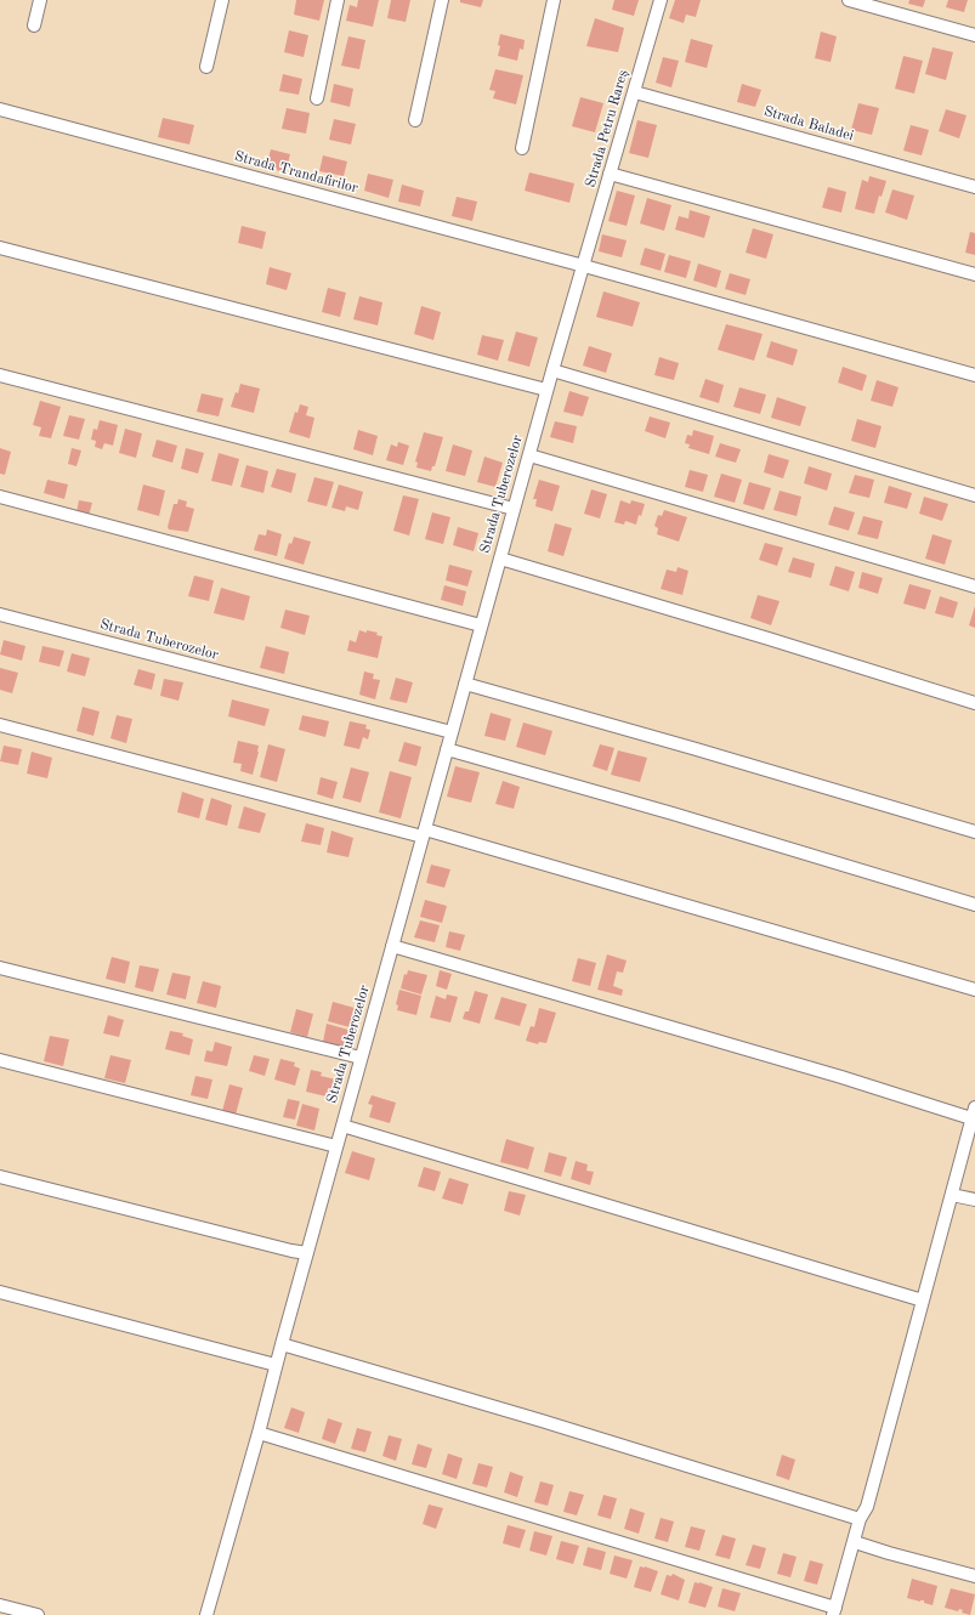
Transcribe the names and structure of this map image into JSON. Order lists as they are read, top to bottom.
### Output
{
  "streets": {
    "street": [
      "Strada Baladei",
      "Strada Petru Rareș",
      "Strada Trandafirilor",
      "Strada Tuberozelor"
    ]
  },
  "crossings": [
    ["Strada Baladei", "Strada Petru Rareș"],
    ["Strada Petru Rareș", "Strada Trandafirilor"],
    ["Strada Petru Rareș", "Strada Tuberozelor"],
    ["Strada Trandafirilor", "Strada Tuberozelor"]
  ]
}
